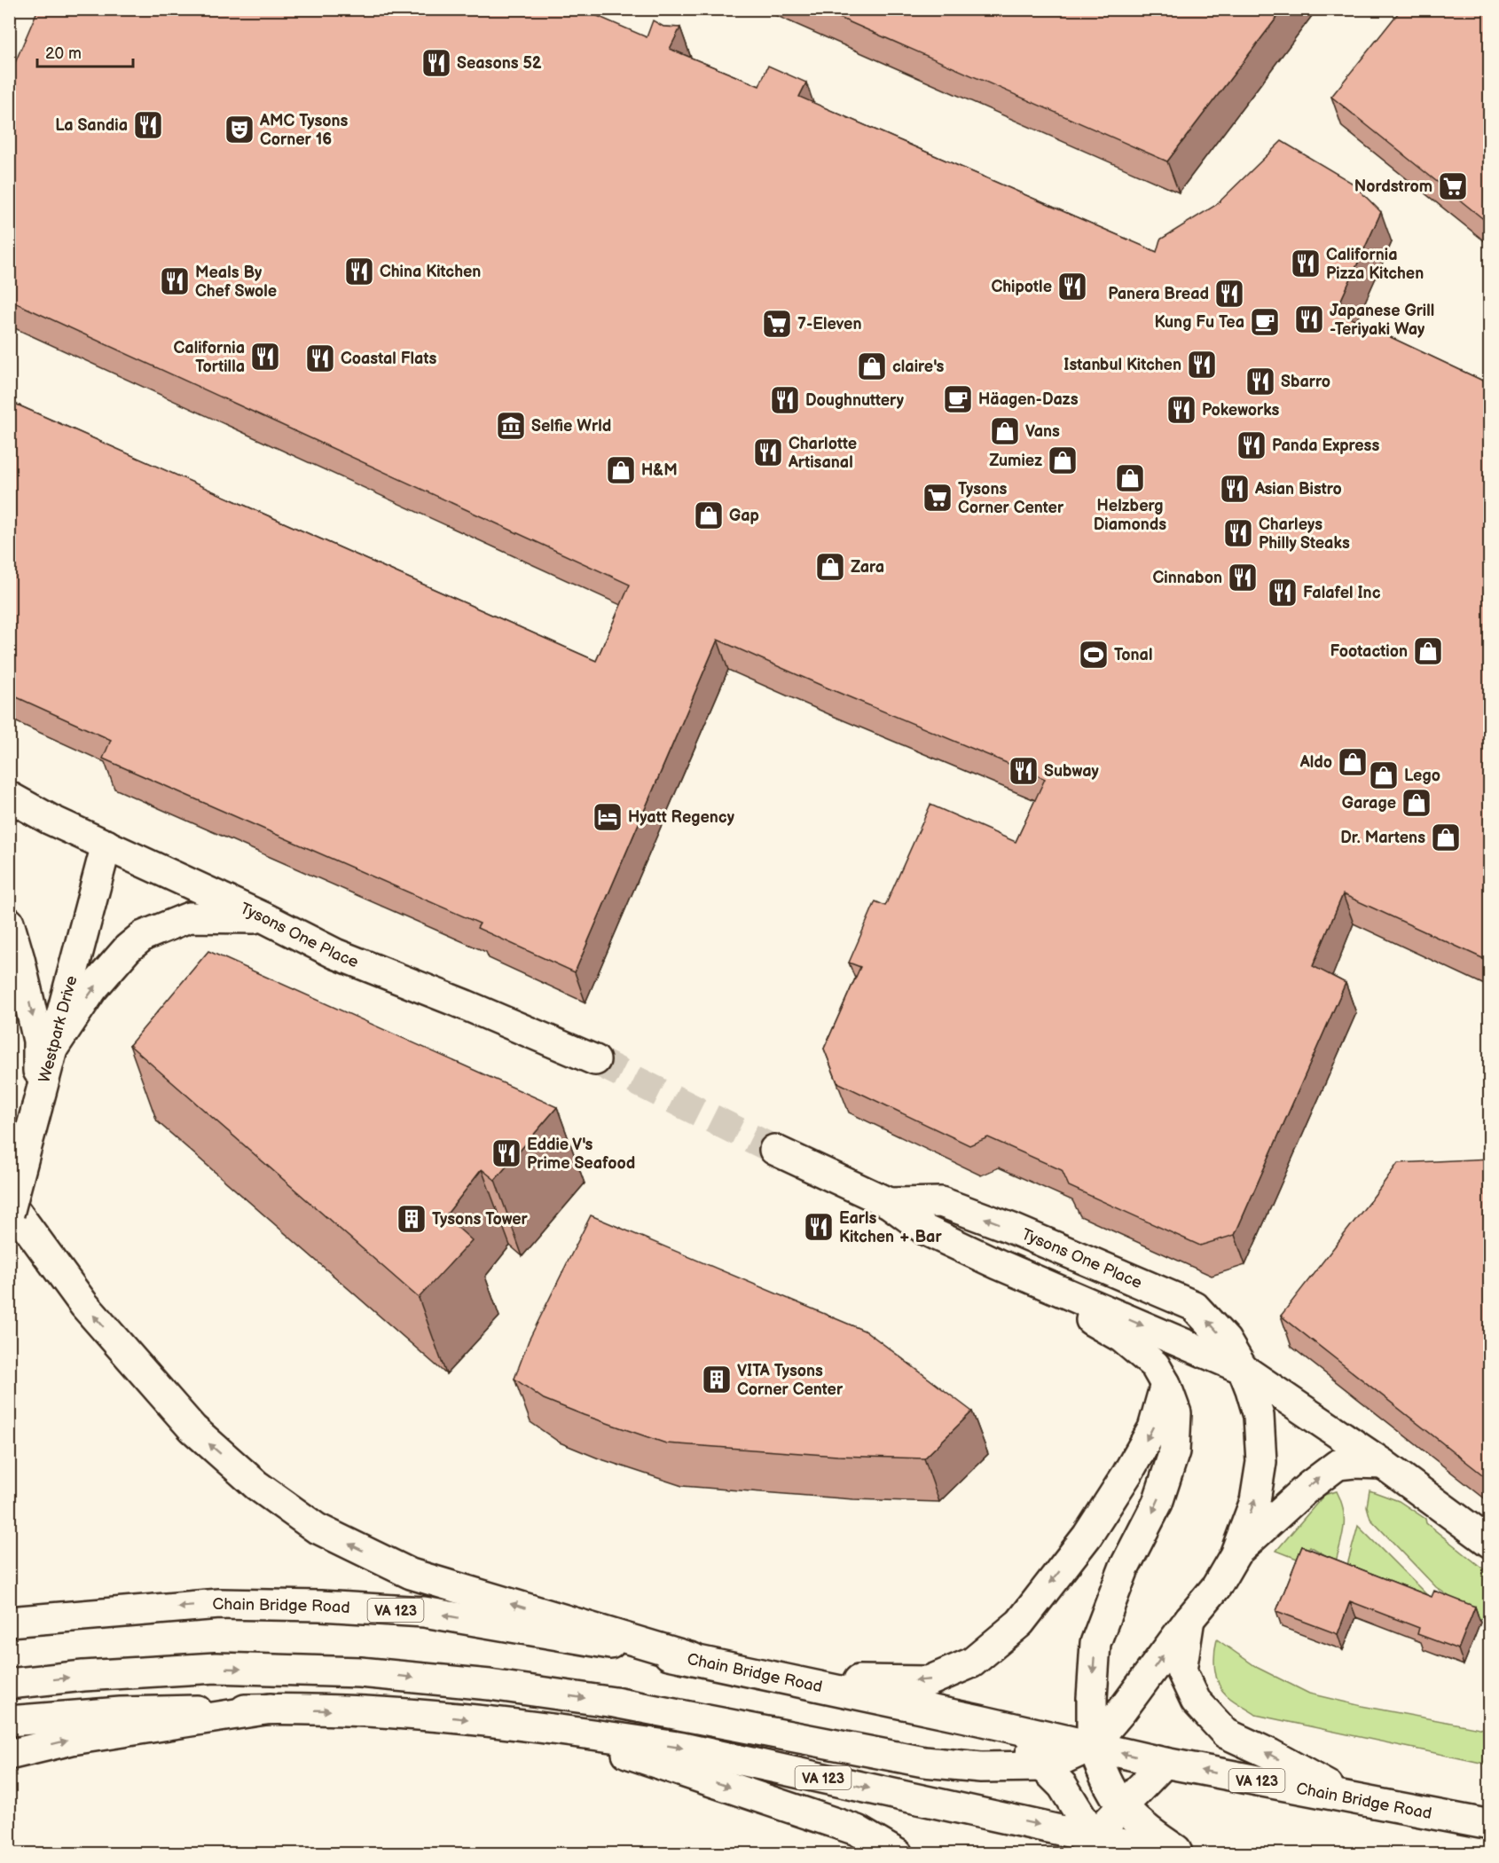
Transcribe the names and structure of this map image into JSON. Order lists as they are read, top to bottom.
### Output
{
  "streets": {
    "main road": [
      "Tysons One Place",
      "Westpark Drive",
      "Chain Bridge Road",
      "VA 123"
    ]
  },
  "crossings": [
    ["Tysons One Place", "Westpark Drive"]
  ],
  "places": {
    "restaurant": [
      "Seasons 52",
      "La Sandia",
      "California Pizza Kitchen",
      "China Kitchen",
      "Meals By Chef Swole",
      "Chipotle",
      "Panera Bread",
      "Japanese Grill -Teriyaki Way",
      "California Tortilla",
      "Coastal Flats",
      "Istanbul Kitchen",
      "Sbarro",
      "Doughnuttery",
      "Pokeworks",
      "Panda Express",
      "Charlotte Artisanal",
      "Asian Bistro",
      "Charleys Philly Steaks",
      "Cinnabon",
      "Falafel Inc",
      "Subway",
      "Eddie V's Prime Seafood",
      "Earls Kitchen + Bar"
    ],
    "theatre": ["AMC Tysons Corner 16"],
    "supermarket": ["Nordstrom", "7-Eleven", "Tysons Corner Center"],
    "cafe": ["Kung Fu Tea", "Häagen-Dazs"],
    "shop": [
      "claire's",
      "Vans",
      "Zumiez",
      "H&M",
      "Helzberg Diamonds",
      "Gap",
      "Zara",
      "Footaction",
      "Aldo",
      "Lego",
      "Garage",
      "Dr. Martens"
    ],
    "museum": ["Selfie Wrld"],
    "sports": ["Tonal"],
    "hotel": ["Hyatt Regency"],
    "building": ["Tysons Tower", "VITA Tysons Corner Center"]
  },
  "scale_bar": "20 m"
}
